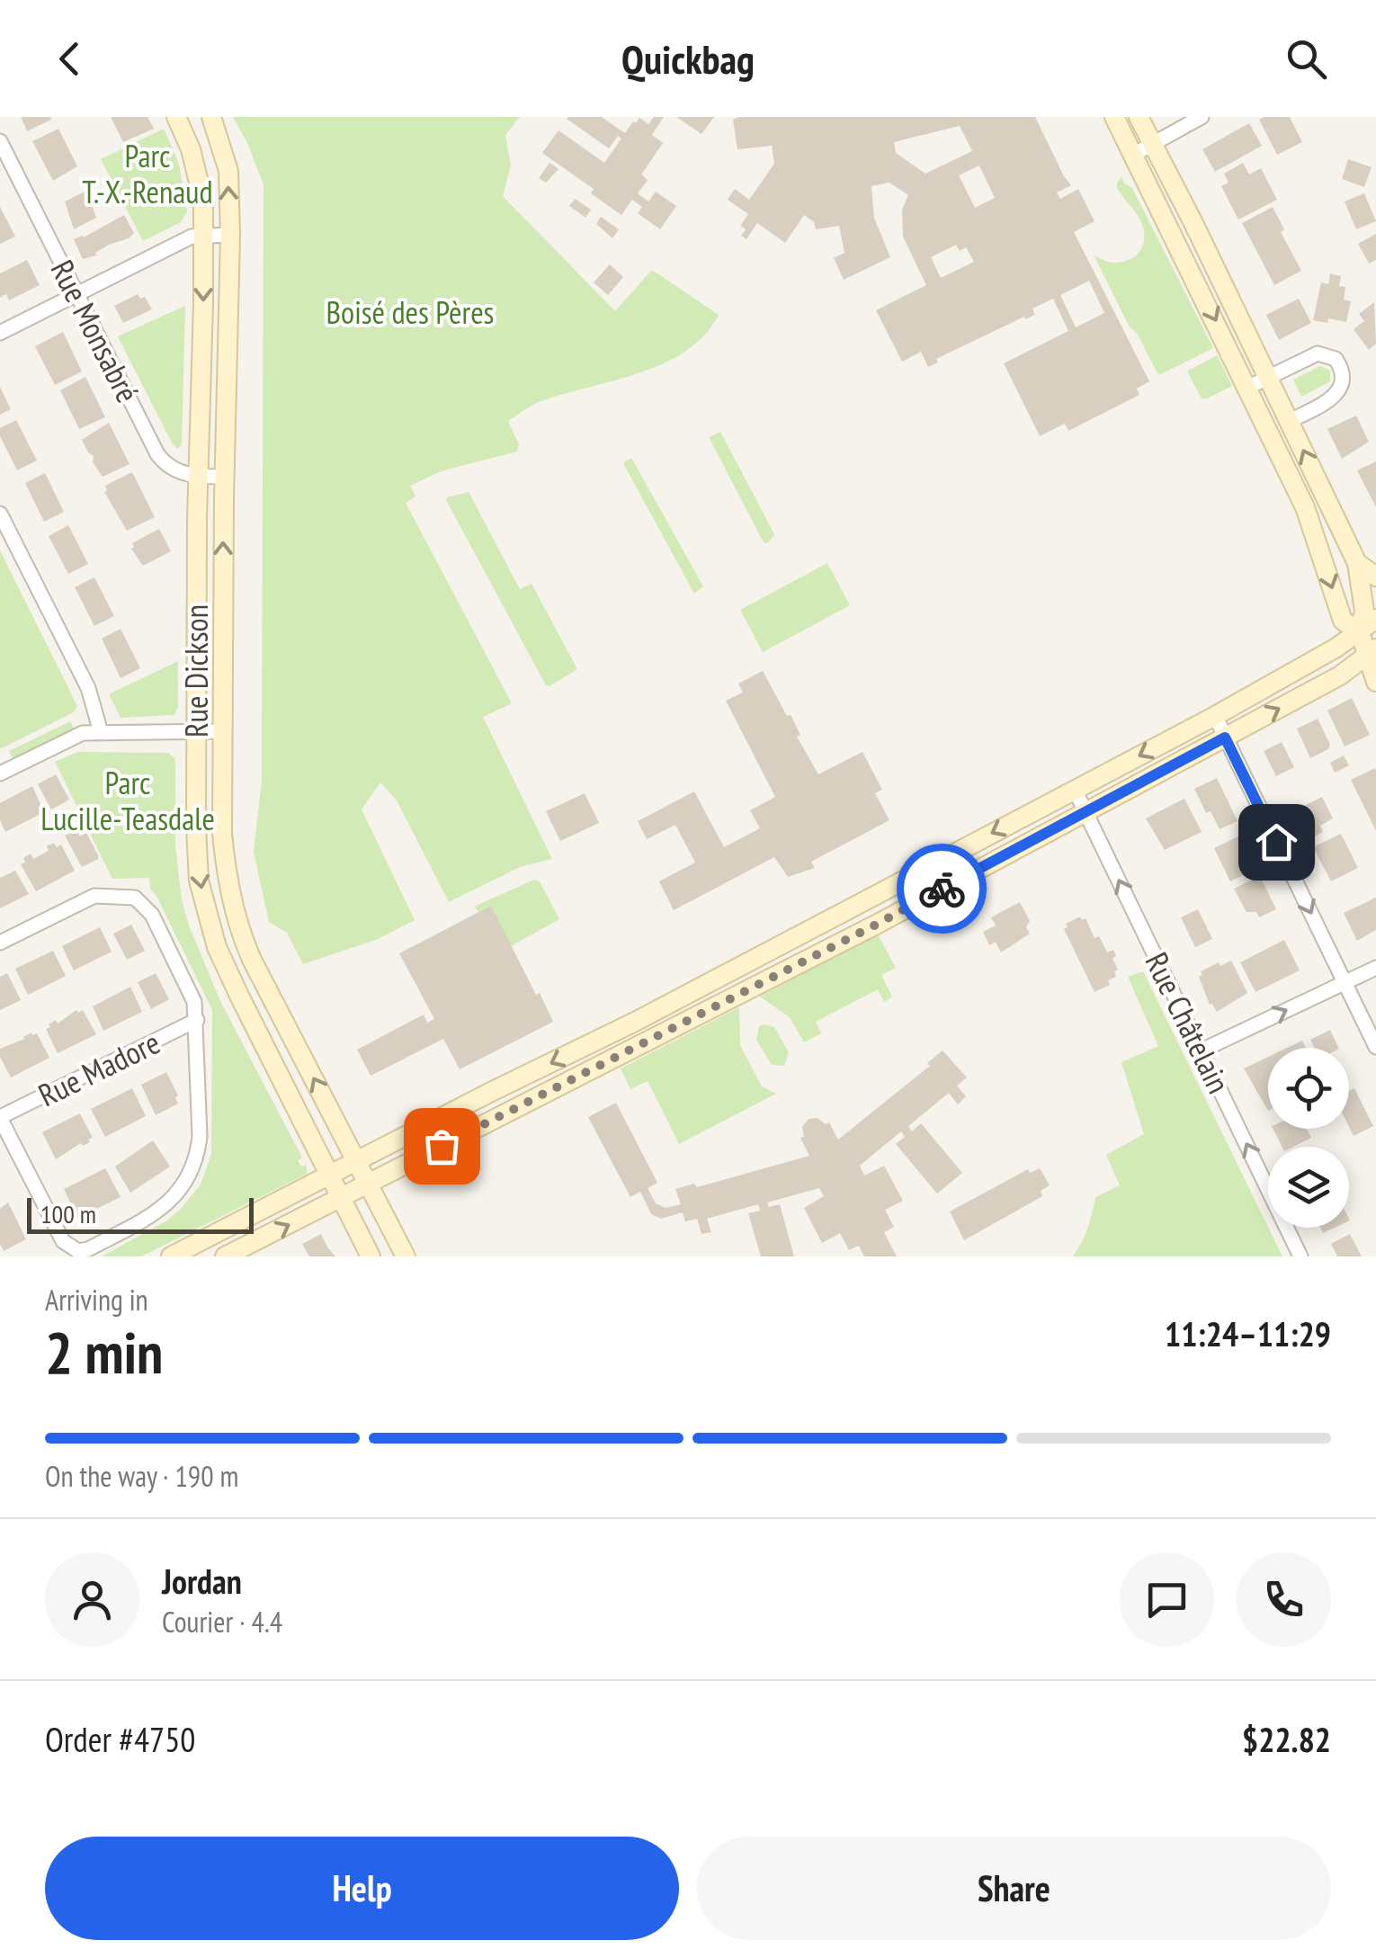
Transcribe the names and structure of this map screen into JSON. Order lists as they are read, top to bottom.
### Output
{
  "streets": {
    "main road": ["Rue Dickson"],
    "street": ["Rue Monsabré", "Rue Châtelain", "Rue Madore"]
  },
  "crossings": [
    ["Rue Monsabré", "Rue Dickson"]
  ],
  "one_way": ["Rue Châtelain"],
  "parks": ["Parc T.-X.-Renaud", "Boisé des Pères", "Parc Lucille-Teasdale"],
  "scale_bar": "100 m",
  "page": {
    "header": "Quickbag",
    "scale": "100 m",
    "heading": ["2 min", "Arriving in", "11:24–11:29"],
    "panel": [
      "Jordan",
      "Courier · 4.4",
      "Order #4750",
      "$22.82"
    ],
    "bar": "On the way · 190 m",
    "buttons": ["Help", "Share"]
  }
}
